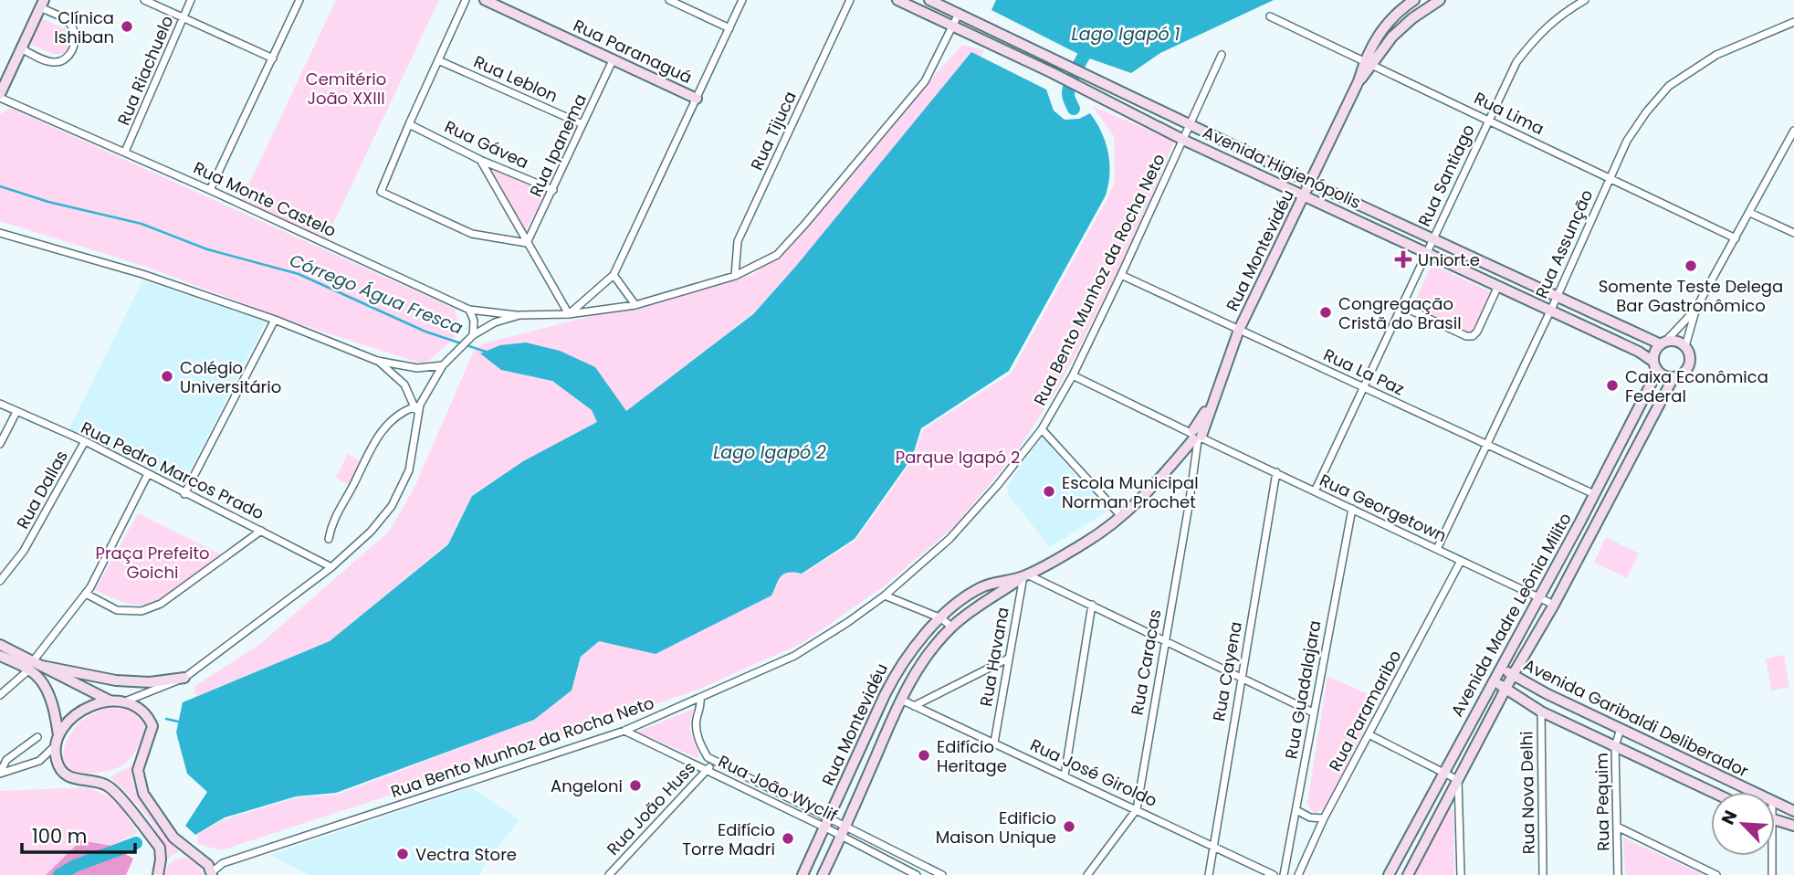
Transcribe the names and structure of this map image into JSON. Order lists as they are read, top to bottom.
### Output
{
  "streets": {
    "main road": [
      "Rua Paranaguá",
      "Avenida Higienópolis",
      "Rua Montevidéu",
      "Avenida Madre Leônia Milito",
      "Avenida Garibaldi Deliberador"
    ],
    "street": [
      "Rua Riachuelo",
      "Rua Leblon",
      "Rua Lima",
      "Rua Tijuca",
      "Rua Gávea",
      "Rua Ipanema",
      "Rua Santiago",
      "Rua Monte Castelo",
      "Rua Assunção",
      "Rua Bento Munhoz da Rocha Neto",
      "Rua La Paz",
      "Rua Pedro Marcos Prado",
      "Rua Dallas",
      "Rua Georgetown",
      "Rua Havana",
      "Rua Caracas",
      "Rua Cayena",
      "Rua Guadalajara",
      "Rua Paramaribo",
      "Rua José Giroldo",
      "Rua João Wyclif",
      "Rua Nova Delhi",
      "Rua Pequim",
      "Rua João Huss"
    ]
  },
  "crossings": [
    ["Rua Paranaguá", "Rua Ipanema"],
    ["Rua Riachuelo", "Rua Monte Castelo"],
    ["Rua Leblon", "Rua Ipanema"],
    ["Rua Lima", "Rua Santiago"],
    ["Rua Lima", "Rua Assunção"],
    ["Rua Lima", "Rua Montevidéu"],
    ["Rua Gávea", "Rua Ipanema"],
    ["Avenida Higienópolis", "Rua Santiago"],
    ["Avenida Higienópolis", "Rua Assunção"],
    ["Avenida Higienópolis", "Rua Montevidéu"],
    ["Avenida Higienópolis", "Rua Bento Munhoz da Rocha Neto"],
    ["Avenida Higienópolis", "Avenida Madre Leônia Milito"],
    ["Rua Santiago", "Rua La Paz"],
    ["Rua Santiago", "Rua Georgetown"],
    ["Rua Assunção", "Rua La Paz"],
    ["Rua Assunção", "Rua Georgetown"],
    ["Rua Montevidéu", "Rua La Paz"],
    ["Rua Montevidéu", "Rua Georgetown"],
    ["Rua Montevidéu", "Rua Havana"],
    ["Rua Montevidéu", "Rua Caracas"],
    ["Rua Montevidéu", "Rua João Wyclif"],
    ["Rua Bento Munhoz da Rocha Neto", "Rua La Paz"],
    ["Rua Bento Munhoz da Rocha Neto", "Rua Georgetown"],
    ["Rua Bento Munhoz da Rocha Neto", "Rua João Wyclif"],
    ["Rua La Paz", "Avenida Madre Leônia Milito"],
    ["Rua Pedro Marcos Prado", "Rua Dallas"],
    ["Rua Georgetown", "Avenida Madre Leônia Milito"],
    ["Rua Georgetown", "Rua Caracas"],
    ["Rua Georgetown", "Rua Cayena"],
    ["Rua Georgetown", "Rua Guadalajara"],
    ["Rua Georgetown", "Rua Paramaribo"],
    ["Avenida Madre Leônia Milito", "Avenida Garibaldi Deliberador"],
    ["Rua Havana", "Rua José Giroldo"],
    ["Rua Caracas", "Rua José Giroldo"],
    ["Rua Cayena", "Rua José Giroldo"],
    ["Avenida Garibaldi Deliberador", "Rua Nova Delhi"],
    ["Avenida Garibaldi Deliberador", "Rua Pequim"],
    ["Rua João Wyclif", "Rua João Huss"]
  ],
  "water": ["Lago Igapó 1", "Córrego Água Fresca", "Lago Igapó 2"],
  "parks": ["Cemitério João XXIII", "Parque Igapó 2", "Praça Prefeito Goichi"],
  "places": {
    "other": [
      "Clínica Ishiban",
      "Somente Teste Delega Bar Gastronômico",
      "Congregação Cristã do Brasil",
      "Colégio Universitário",
      "Caixa Econômica Federal",
      "Escola Municipal Norman Prochet",
      "Edifício Heritage",
      "Angeloni",
      "Edificio Maison Unique",
      "Edifício Torre Madri",
      "Vectra Store"
    ],
    "health": ["Uniort.e"]
  },
  "scale_bar": "100 m",
  "north": "top left"
}
